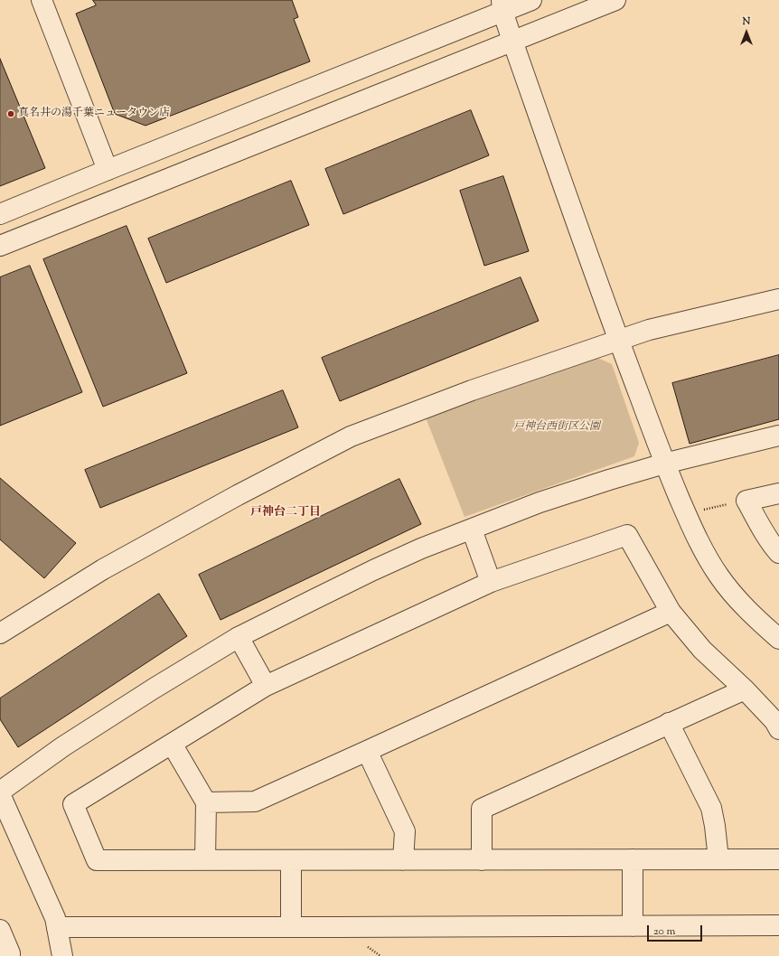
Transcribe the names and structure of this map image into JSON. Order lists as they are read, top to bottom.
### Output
{
  "districts": ["戸神台二丁目"],
  "parks": ["戸神台西街区公園"],
  "places": ["真名井の湯千葉ニュータウン店"],
  "scale_bar": "20 m",
  "north": "top"
}
